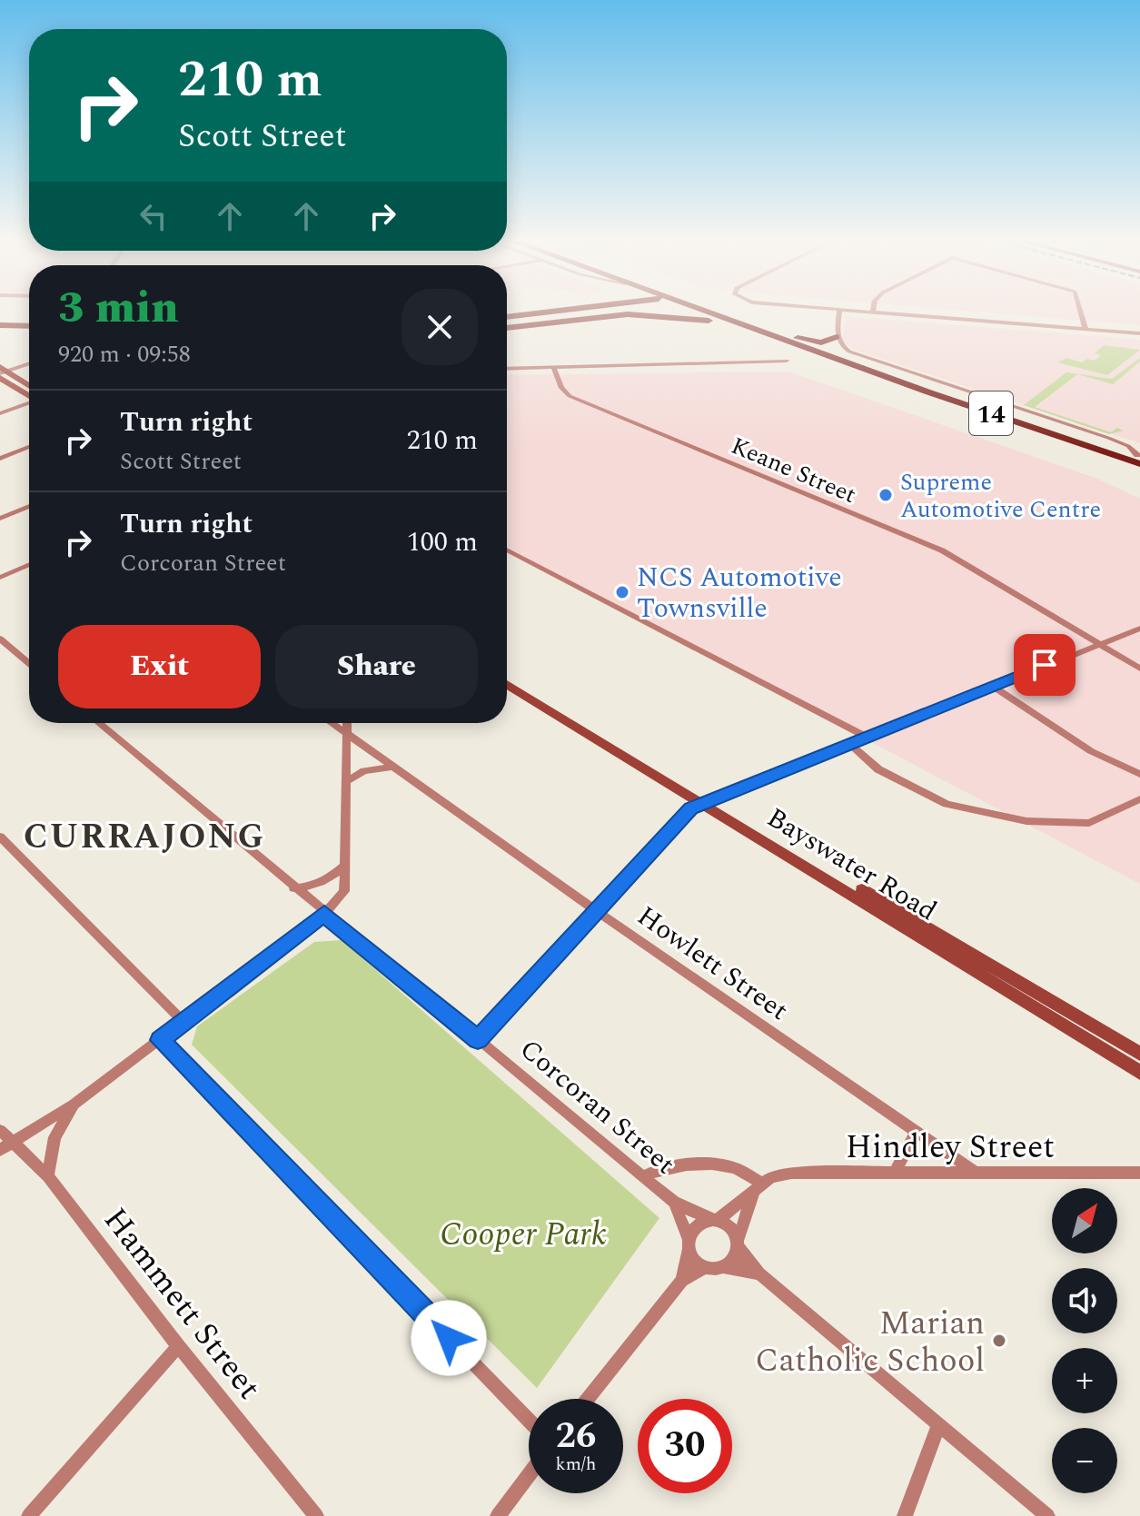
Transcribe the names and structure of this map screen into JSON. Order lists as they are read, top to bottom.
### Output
{
  "streets": {
    "main road": ["14", "Bayswater Road"],
    "street": [
      "Keane Street",
      "Howlett Street",
      "Corcoran Street",
      "Hindley Street",
      "Hammett Street"
    ]
  },
  "crossings": [
    ["Howlett Street", "Hindley Street"],
    ["Corcoran Street", "Hindley Street"]
  ],
  "districts": ["CURRAJONG"],
  "parks": ["Cooper Park"],
  "places": ["Supreme Automotive Centre", "NCS Automotive Townsville", "Marian Catholic School"],
  "north": "top right",
  "page": {
    "turn": ["210 m", "Scott Street"],
    "heading": ["3 min", "920 m · 09:58"],
    "list": [
      {
        "name": "Turn right",
        "note": "Scott Street",
        "value": "210 m"
      },
      {
        "name": "Turn right",
        "note": "Corcoran Street",
        "value": "100 m"
      }
    ],
    "buttons": ["Exit", "Share"],
    "map_buttons": ["+", "−"],
    "speed": "26 km/h",
    "limit": "30"
  }
}
